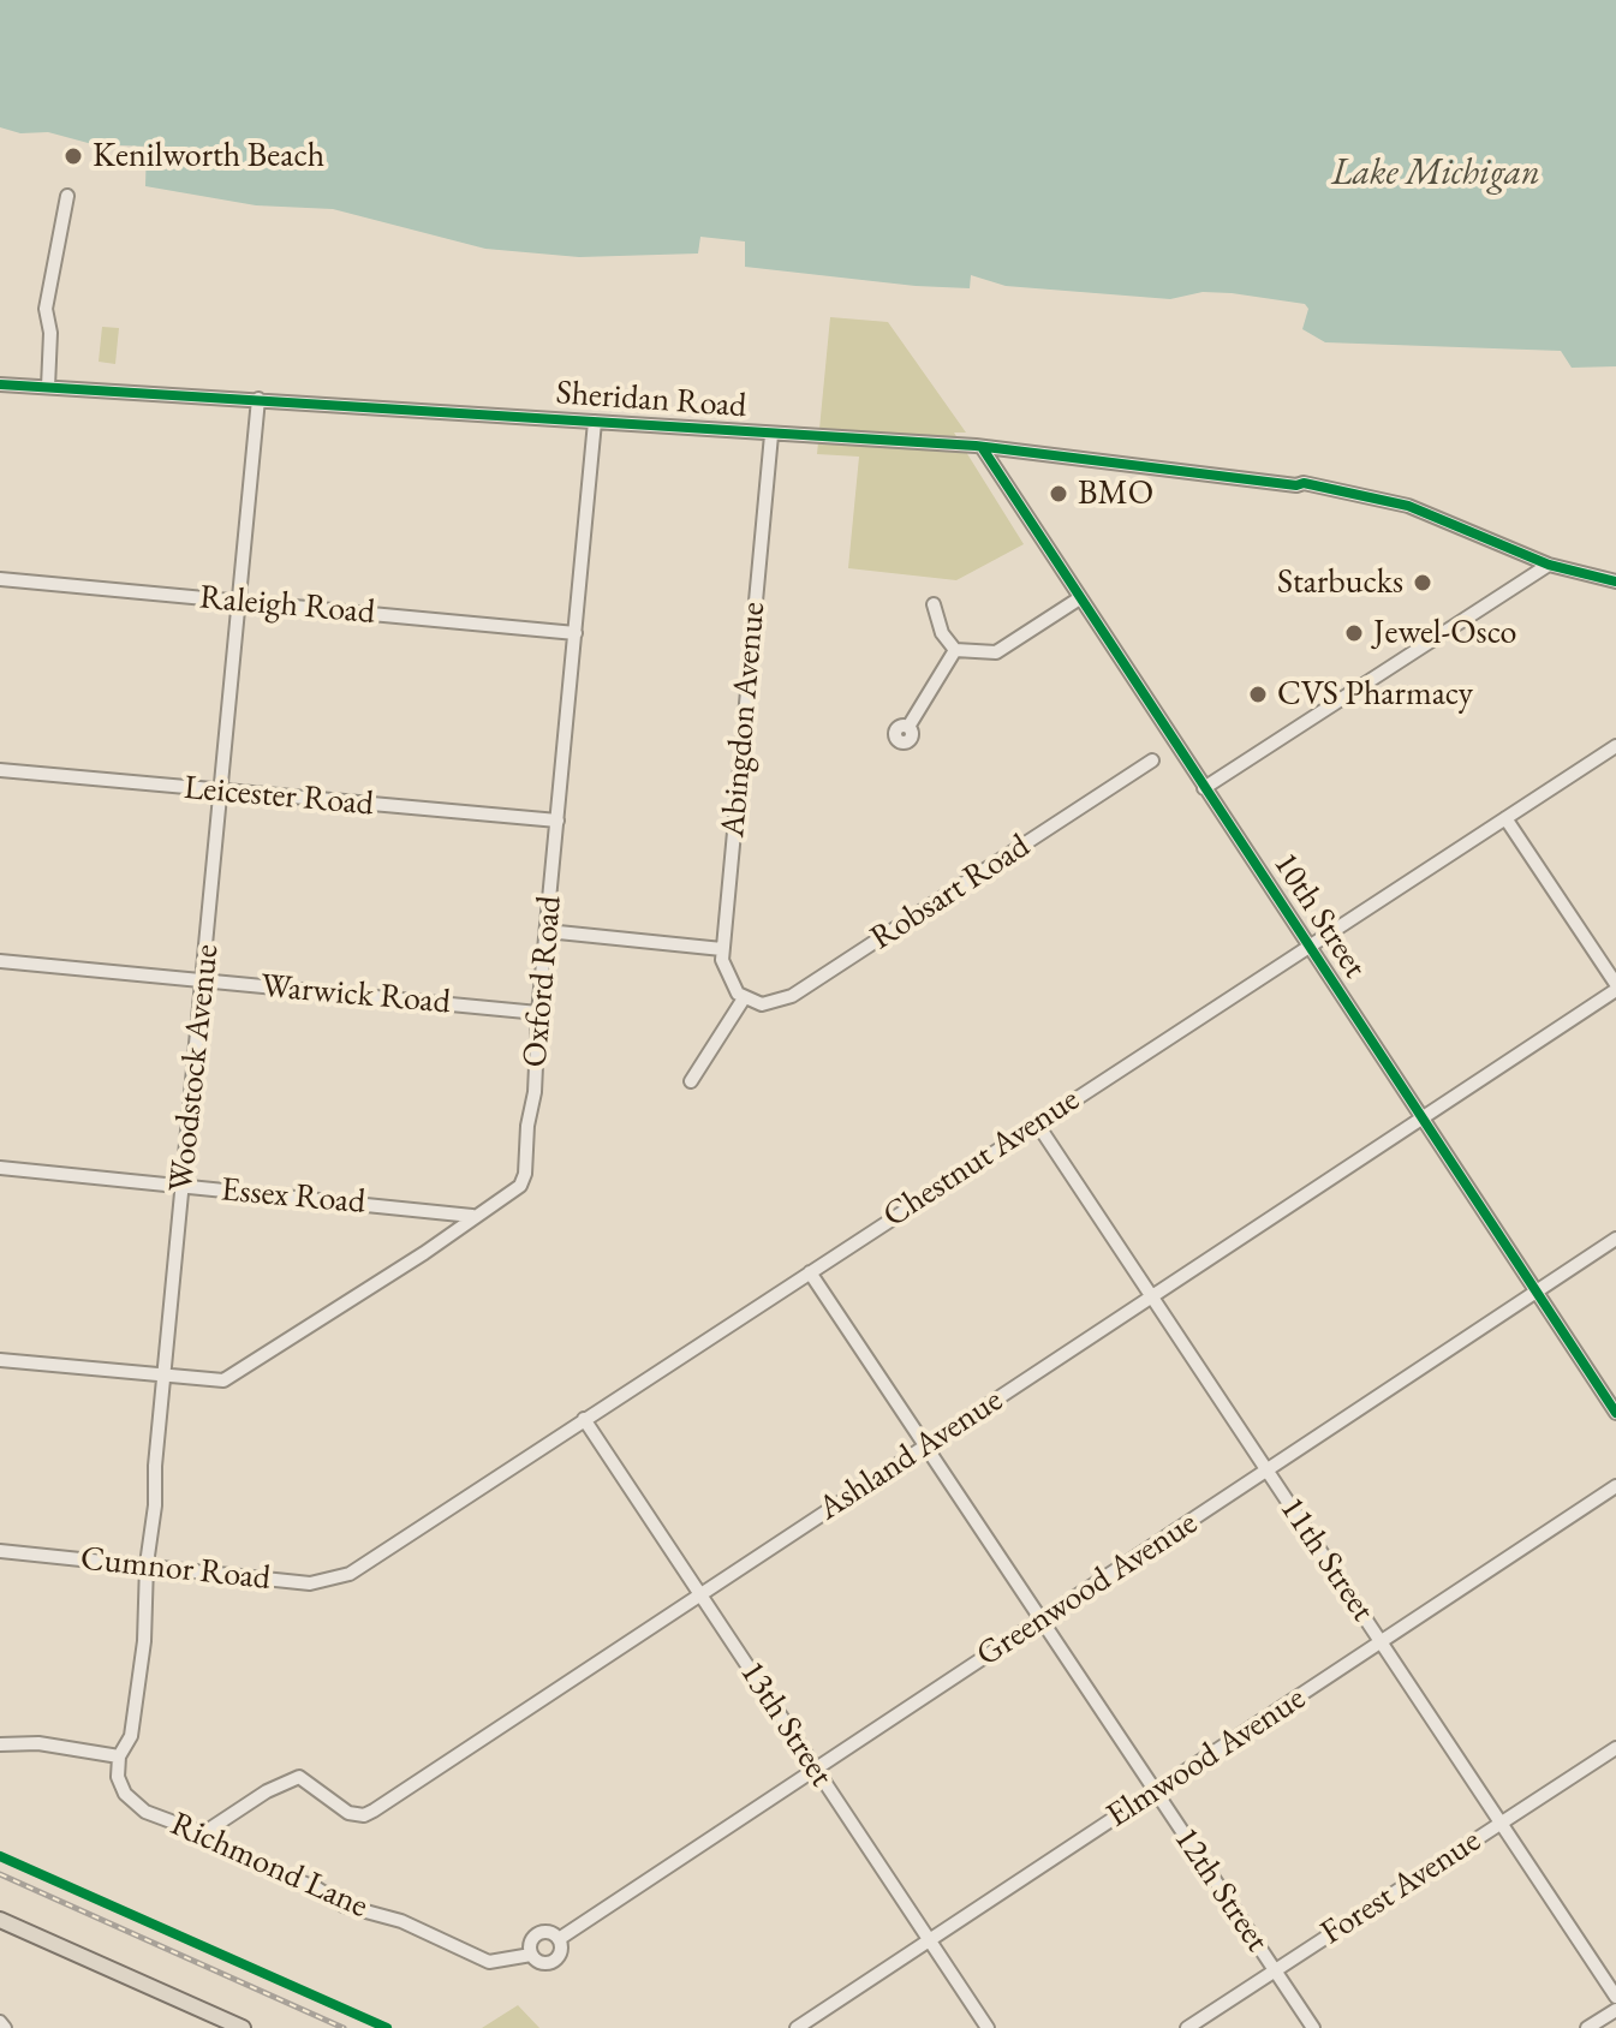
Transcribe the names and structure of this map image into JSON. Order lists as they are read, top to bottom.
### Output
{
  "streets": {
    "street": [
      "Sheridan Road",
      "Raleigh Road",
      "Abingdon Avenue",
      "Leicester Road",
      "Robsart Road",
      "10th Street",
      "Oxford Road",
      "Warwick Road",
      "Woodstock Avenue",
      "Chestnut Avenue",
      "Essex Road",
      "Ashland Avenue",
      "11th Street",
      "Cumnor Road",
      "Greenwood Avenue",
      "13th Street",
      "Elmwood Avenue",
      "Richmond Lane",
      "Forest Avenue",
      "12th Street"
    ]
  },
  "crossings": [
    ["Sheridan Road", "Abingdon Avenue"],
    ["Sheridan Road", "10th Street"],
    ["Sheridan Road", "Oxford Road"],
    ["Sheridan Road", "Woodstock Avenue"],
    ["Raleigh Road", "Oxford Road"],
    ["Raleigh Road", "Woodstock Avenue"],
    ["Abingdon Avenue", "Robsart Road"],
    ["Leicester Road", "Oxford Road"],
    ["Leicester Road", "Woodstock Avenue"],
    ["10th Street", "Chestnut Avenue"],
    ["10th Street", "Ashland Avenue"],
    ["10th Street", "Greenwood Avenue"],
    ["Oxford Road", "Warwick Road"],
    ["Oxford Road", "Woodstock Avenue"],
    ["Oxford Road", "Essex Road"],
    ["Warwick Road", "Woodstock Avenue"],
    ["Woodstock Avenue", "Essex Road"],
    ["Woodstock Avenue", "Cumnor Road"],
    ["Woodstock Avenue", "Richmond Lane"],
    ["Chestnut Avenue", "11th Street"],
    ["Chestnut Avenue", "Cumnor Road"],
    ["Chestnut Avenue", "13th Street"],
    ["Chestnut Avenue", "12th Street"],
    ["Ashland Avenue", "11th Street"],
    ["Ashland Avenue", "13th Street"],
    ["Ashland Avenue", "Richmond Lane"],
    ["Ashland Avenue", "12th Street"],
    ["11th Street", "Greenwood Avenue"],
    ["11th Street", "Elmwood Avenue"],
    ["11th Street", "Forest Avenue"],
    ["Greenwood Avenue", "13th Street"],
    ["Greenwood Avenue", "Richmond Lane"],
    ["Greenwood Avenue", "12th Street"],
    ["13th Street", "Elmwood Avenue"],
    ["Elmwood Avenue", "12th Street"],
    ["Forest Avenue", "12th Street"]
  ],
  "water": ["Lake Michigan"],
  "places": [
    "Kenilworth Beach",
    "BMO",
    "Starbucks",
    "Jewel-Osco",
    "CVS Pharmacy"
  ]
}
